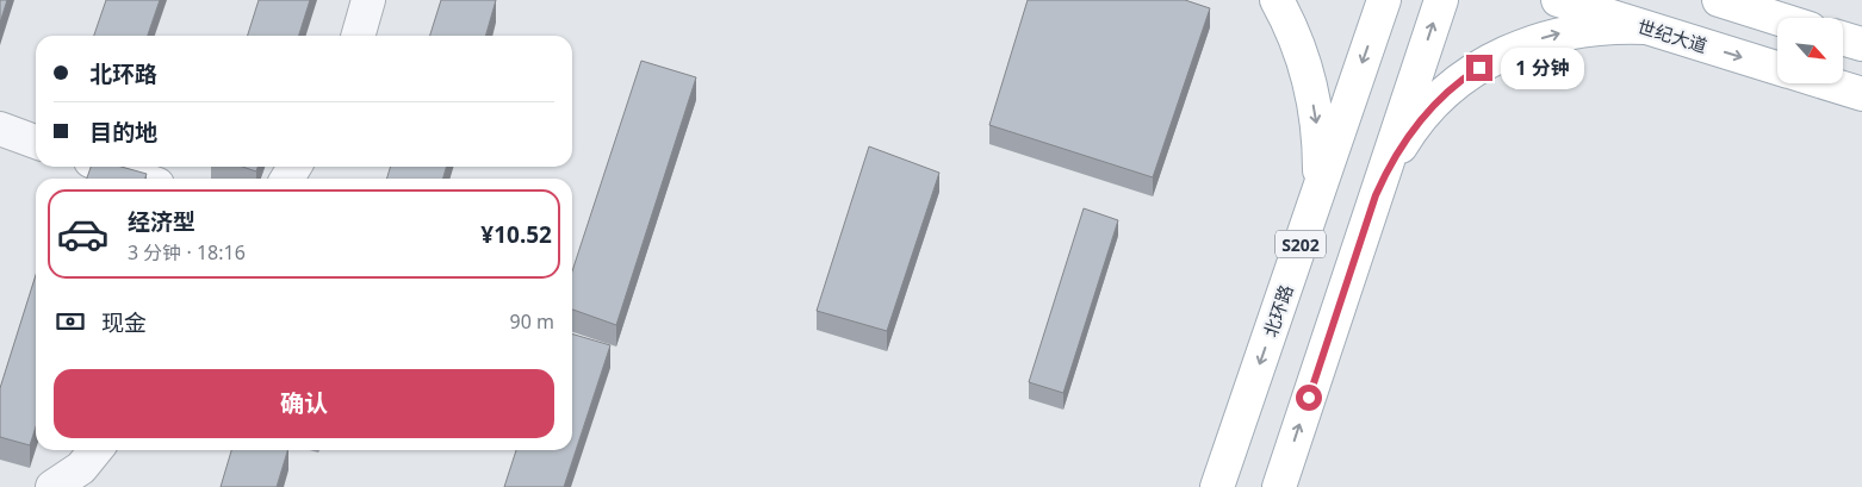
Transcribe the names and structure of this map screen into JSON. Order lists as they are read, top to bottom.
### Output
{
  "streets": {
    "main road": ["世纪大道", "S202", "北环路"]
  },
  "north": "bottom right",
  "page": {
    "banner": ["北环路", "目的地"],
    "bubble": "1 分钟",
    "list": [
      {
        "name": "经济型",
        "note": "3 分钟 · 18:16",
        "value": "¥10.52"
      }
    ],
    "pay": ["现金", "90 m"],
    "buttons": "确认"
  }
}
